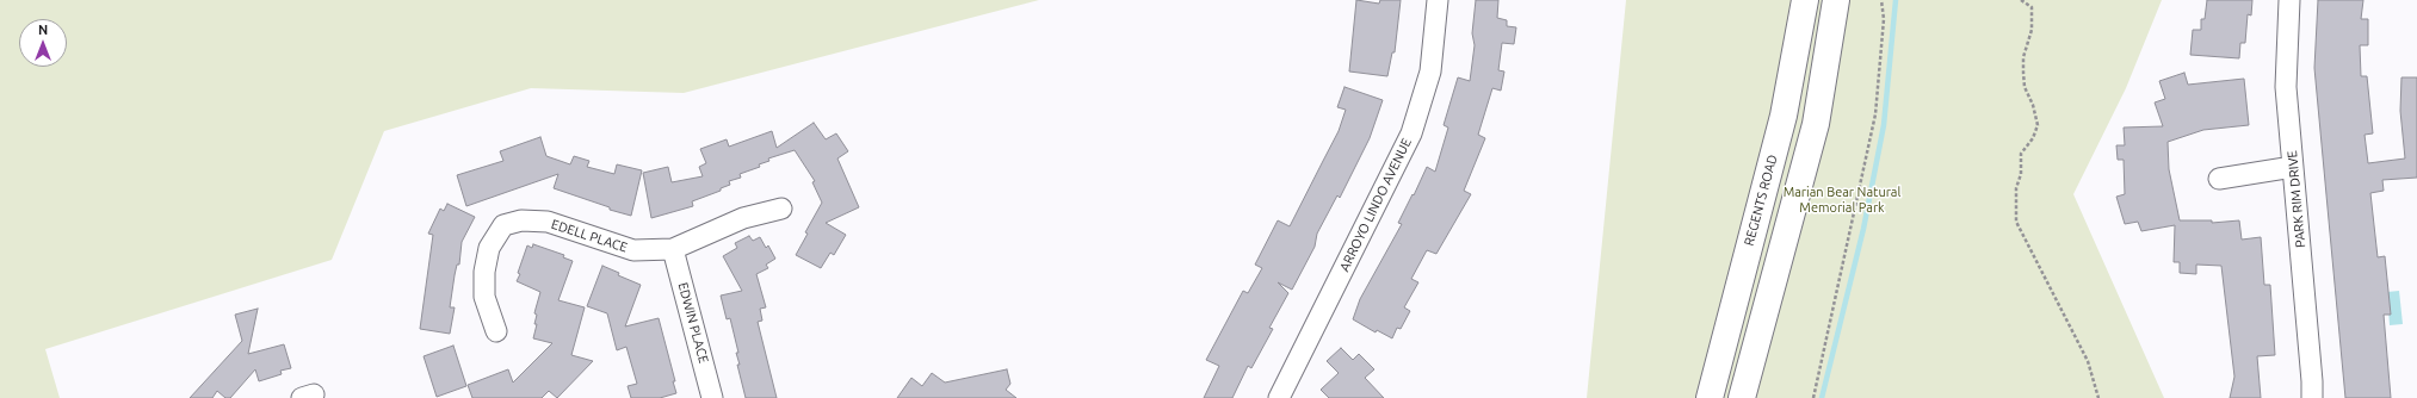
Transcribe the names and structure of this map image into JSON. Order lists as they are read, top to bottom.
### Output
{
  "streets": {
    "main road": ["REGENTS ROAD"],
    "street": [
      "PARK RIM DRIVE",
      "ARROYO LINDO AVENUE",
      "EDELL PLACE",
      "EDWIN PLACE"
    ]
  },
  "crossings": [
    ["EDELL PLACE", "EDWIN PLACE"]
  ],
  "parks": ["Marian Bear Natural Memorial Park"],
  "north": "top"
}
